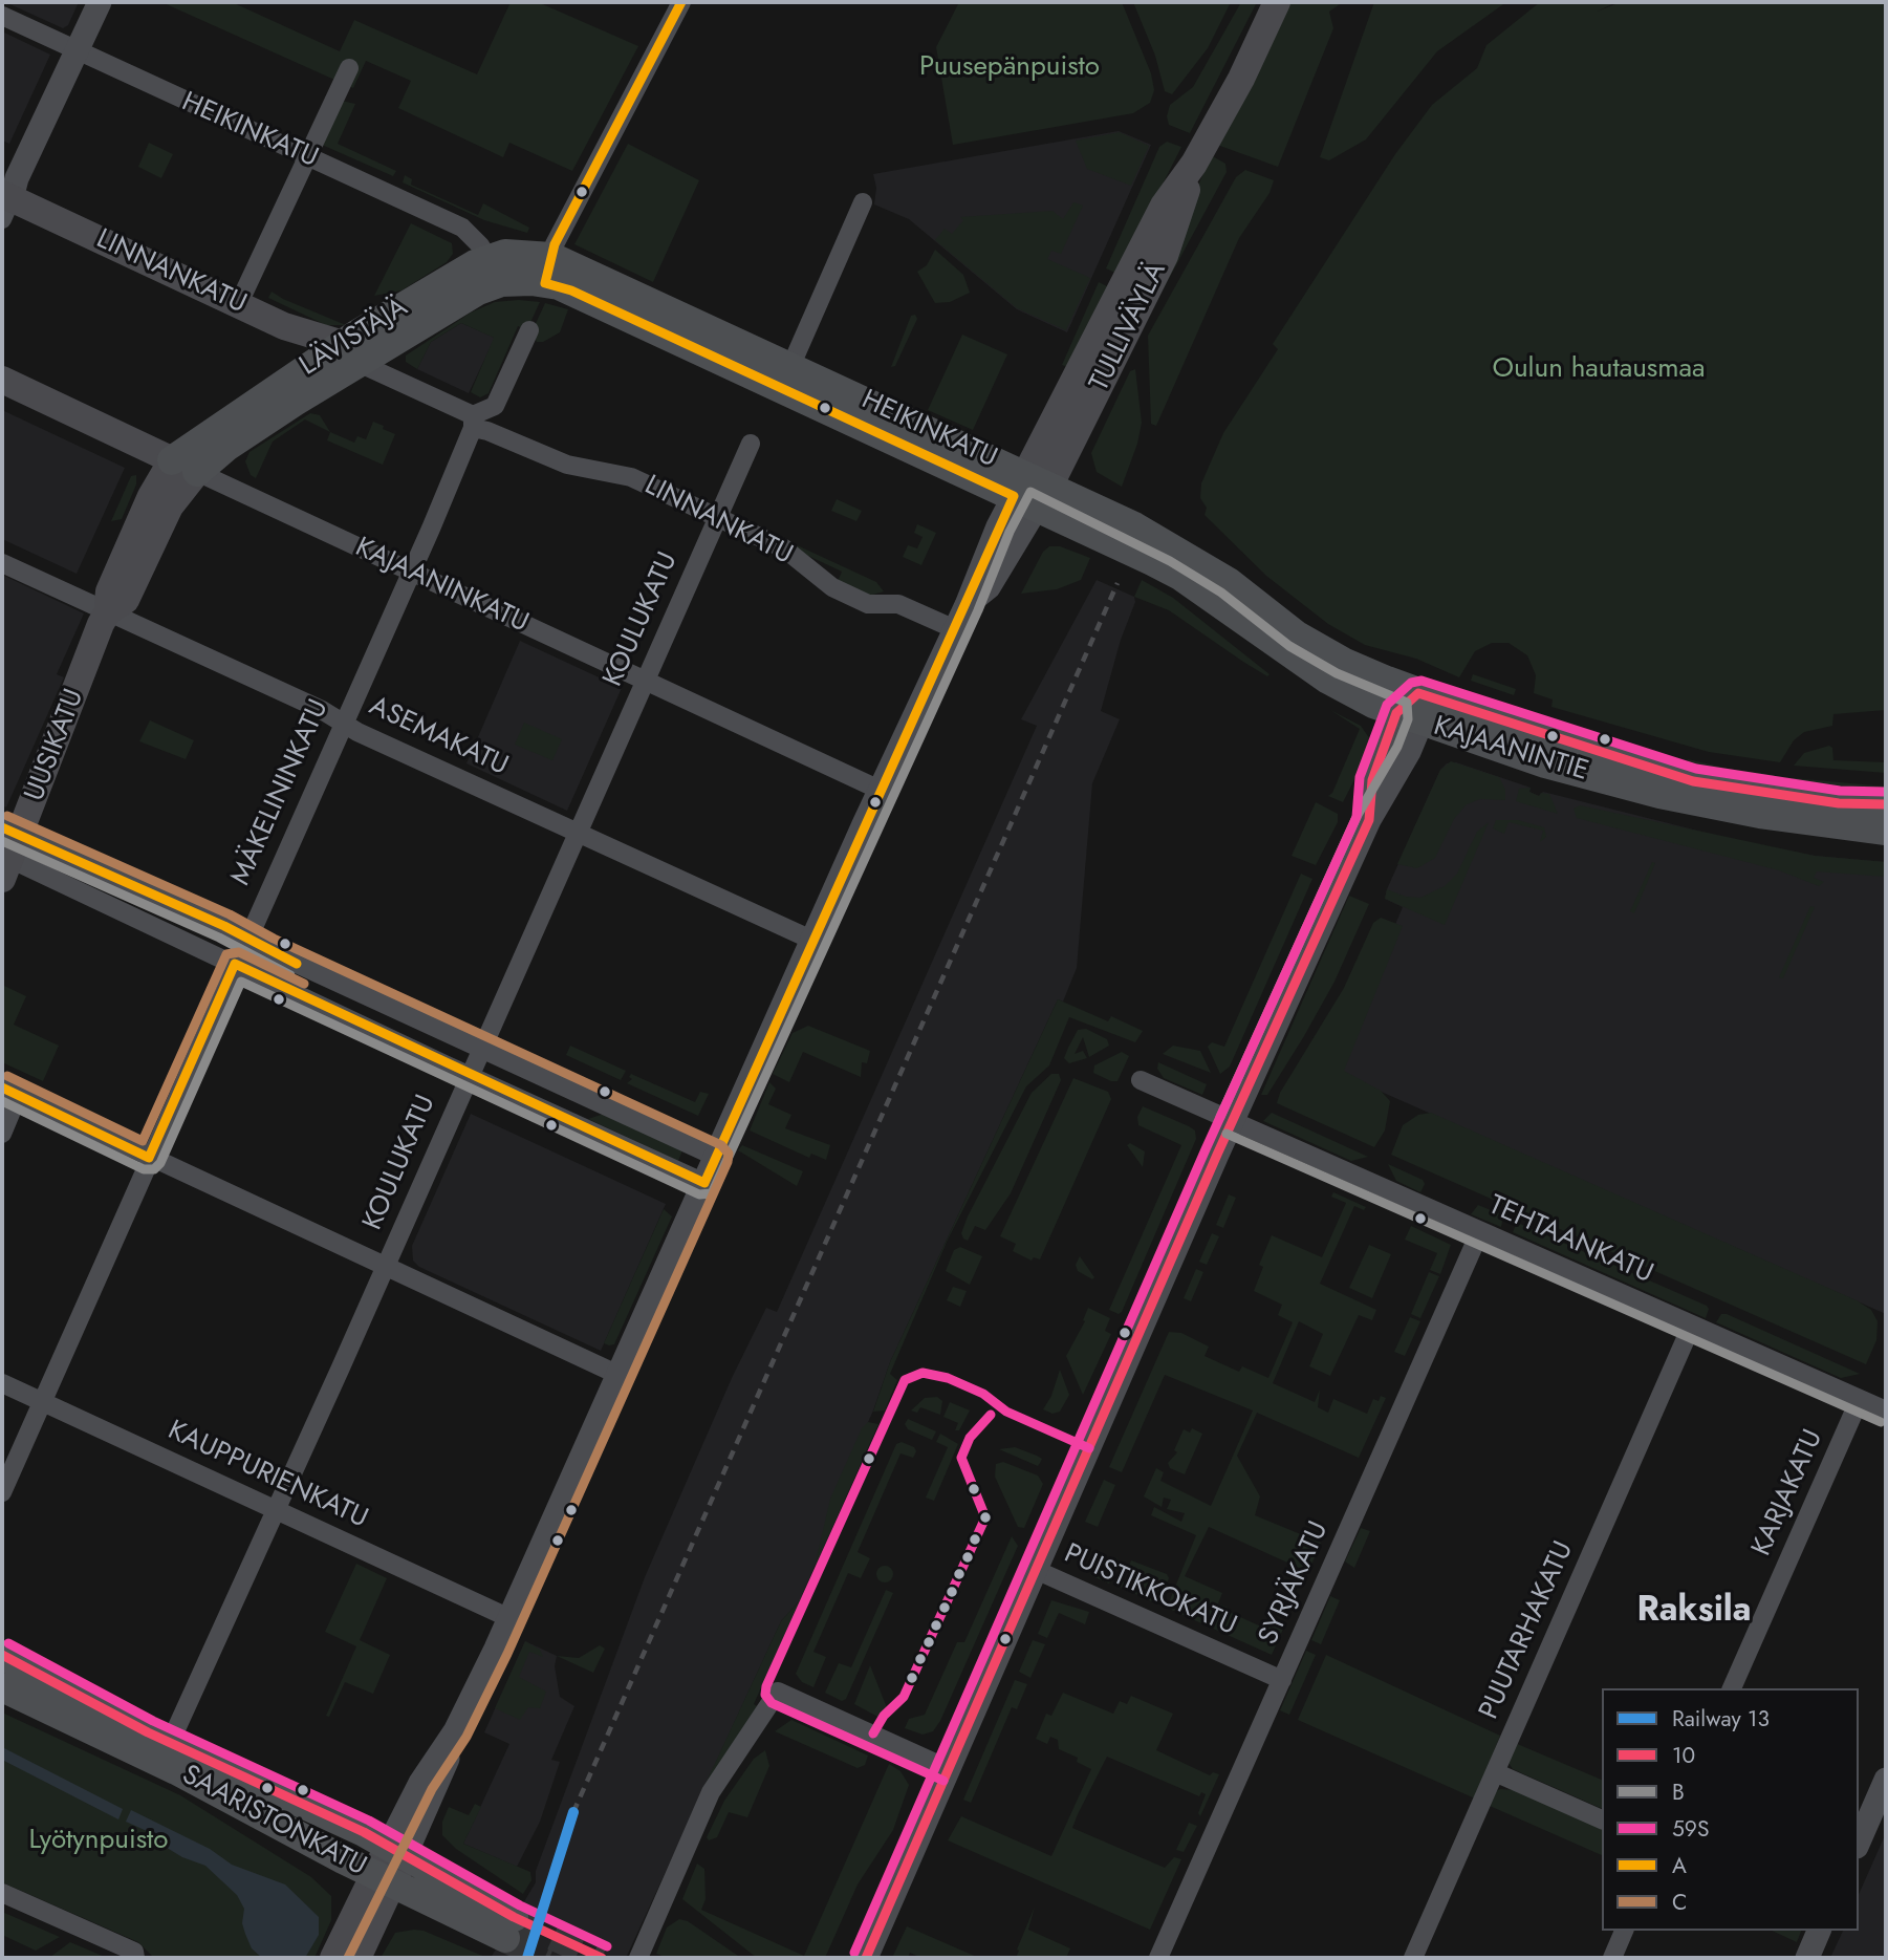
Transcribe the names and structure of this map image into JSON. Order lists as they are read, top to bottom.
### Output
{
  "streets": {
    "main road": [
      "HEIKINKATU",
      "LINNANKATU",
      "TULLIVÄYLÄ",
      "LÄVISTÄJÄ",
      "KAJAANINKATU",
      "UUSIKATU",
      "KAJAANINTIE",
      "SAARISTONKATU"
    ],
    "street": [
      "KOULUKATU",
      "ASEMAKATU",
      "MÄKELININKATU",
      "TEHTAANKATU",
      "KAUPPURIENKATU",
      "KARJAKATU",
      "SYRJÄKATU",
      "PUISTIKKOKATU",
      "PUUTARHAKATU"
    ]
  },
  "crossings": [
    ["HEIKINKATU", "TULLIVÄYLÄ"],
    ["HEIKINKATU", "LÄVISTÄJÄ"],
    ["HEIKINKATU", "KAJAANINTIE"],
    ["LINNANKATU", "LÄVISTÄJÄ"],
    ["LINNANKATU", "KOULUKATU"],
    ["LINNANKATU", "MÄKELININKATU"],
    ["TULLIVÄYLÄ", "KAJAANINTIE"],
    ["LÄVISTÄJÄ", "KAJAANINKATU"],
    ["LÄVISTÄJÄ", "UUSIKATU"],
    ["KAJAANINKATU", "KOULUKATU"],
    ["KAJAANINKATU", "UUSIKATU"],
    ["KAJAANINKATU", "MÄKELININKATU"],
    ["KOULUKATU", "ASEMAKATU"],
    ["KOULUKATU", "KAUPPURIENKATU"],
    ["KOULUKATU", "SAARISTONKATU"],
    ["ASEMAKATU", "UUSIKATU"],
    ["ASEMAKATU", "MÄKELININKATU"],
    ["MÄKELININKATU", "KAUPPURIENKATU"],
    ["TEHTAANKATU", "KARJAKATU"],
    ["TEHTAANKATU", "SYRJÄKATU"],
    ["TEHTAANKATU", "PUUTARHAKATU"],
    ["SYRJÄKATU", "PUISTIKKOKATU"]
  ],
  "districts": ["Raksila"],
  "parks": ["Puusepänpuisto", "Oulun hautausmaa", "Lyötynpuisto"],
  "lines": [
    "transit line A",
    "transit line B",
    "transit line 59S",
    "transit line 10",
    "transit line C",
    "rail line 13"
  ],
  "legend": [
    "Railway 13",
    "10",
    "B",
    "59S",
    "A",
    "C"
  ]
}
